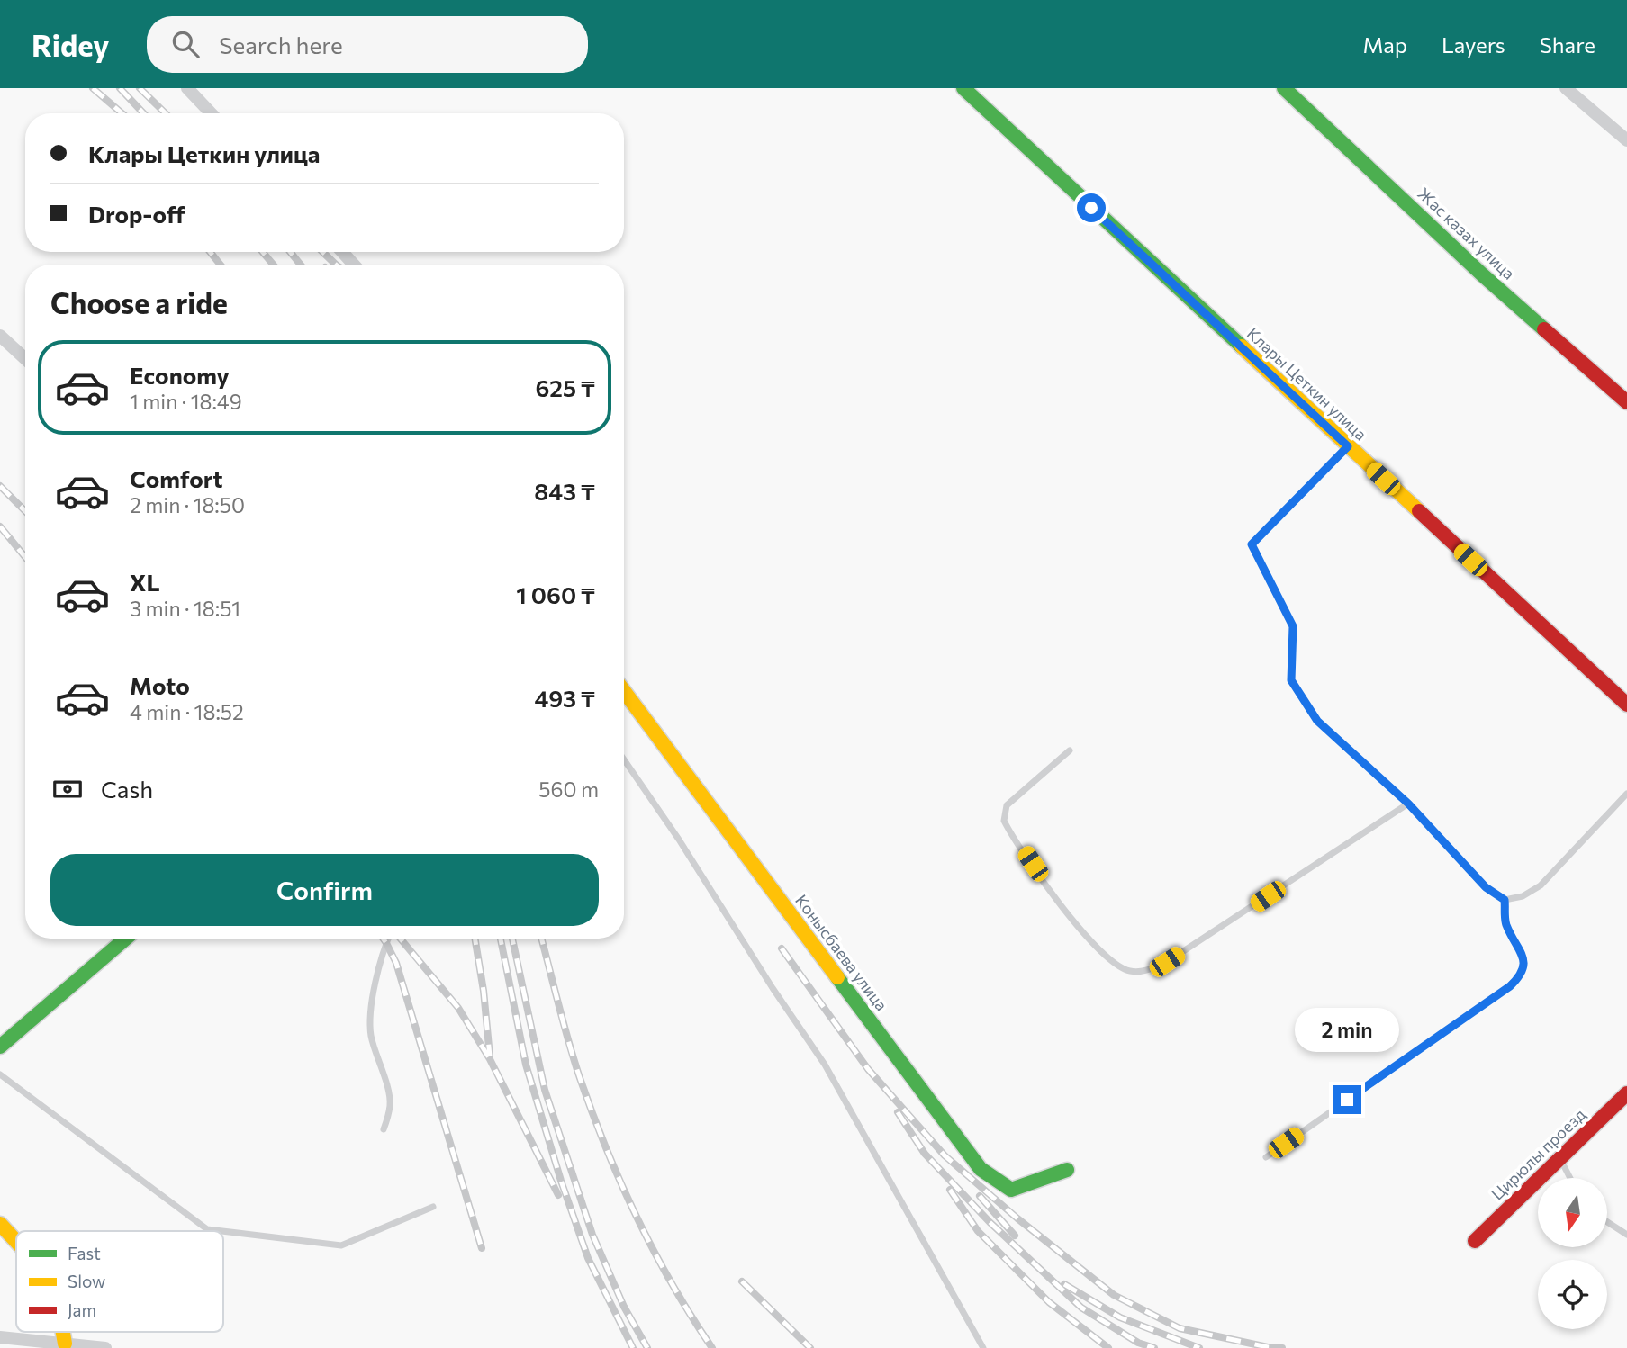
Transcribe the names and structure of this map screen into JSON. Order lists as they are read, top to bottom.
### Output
{
  "streets": {
    "street": [
      "Жас казах улица",
      "Клары Цеткин улица",
      "Конысбаева улица",
      "Цирюлы проезд"
    ]
  },
  "legend": ["Fast", "Slow", "Jam"],
  "north": "bottom",
  "page": {
    "header": "Ridey",
    "search": "Search here",
    "nav": ["Map", "Layers", "Share"],
    "banner": ["Клары Цеткин улица", "Drop-off"],
    "heading": "Choose a ride",
    "list": [
      {
        "name": "Economy",
        "note": "1 min · 18:49",
        "value": "625 ₸"
      },
      {
        "name": "Comfort",
        "note": "2 min · 18:50",
        "value": "843 ₸"
      },
      {
        "name": "XL",
        "note": "3 min · 18:51",
        "value": "1 060 ₸"
      },
      {
        "name": "Moto",
        "note": "4 min · 18:52",
        "value": "493 ₸"
      }
    ],
    "pay": ["Cash", "560 m"],
    "buttons": "Confirm",
    "bubble": "2 min"
  }
}
